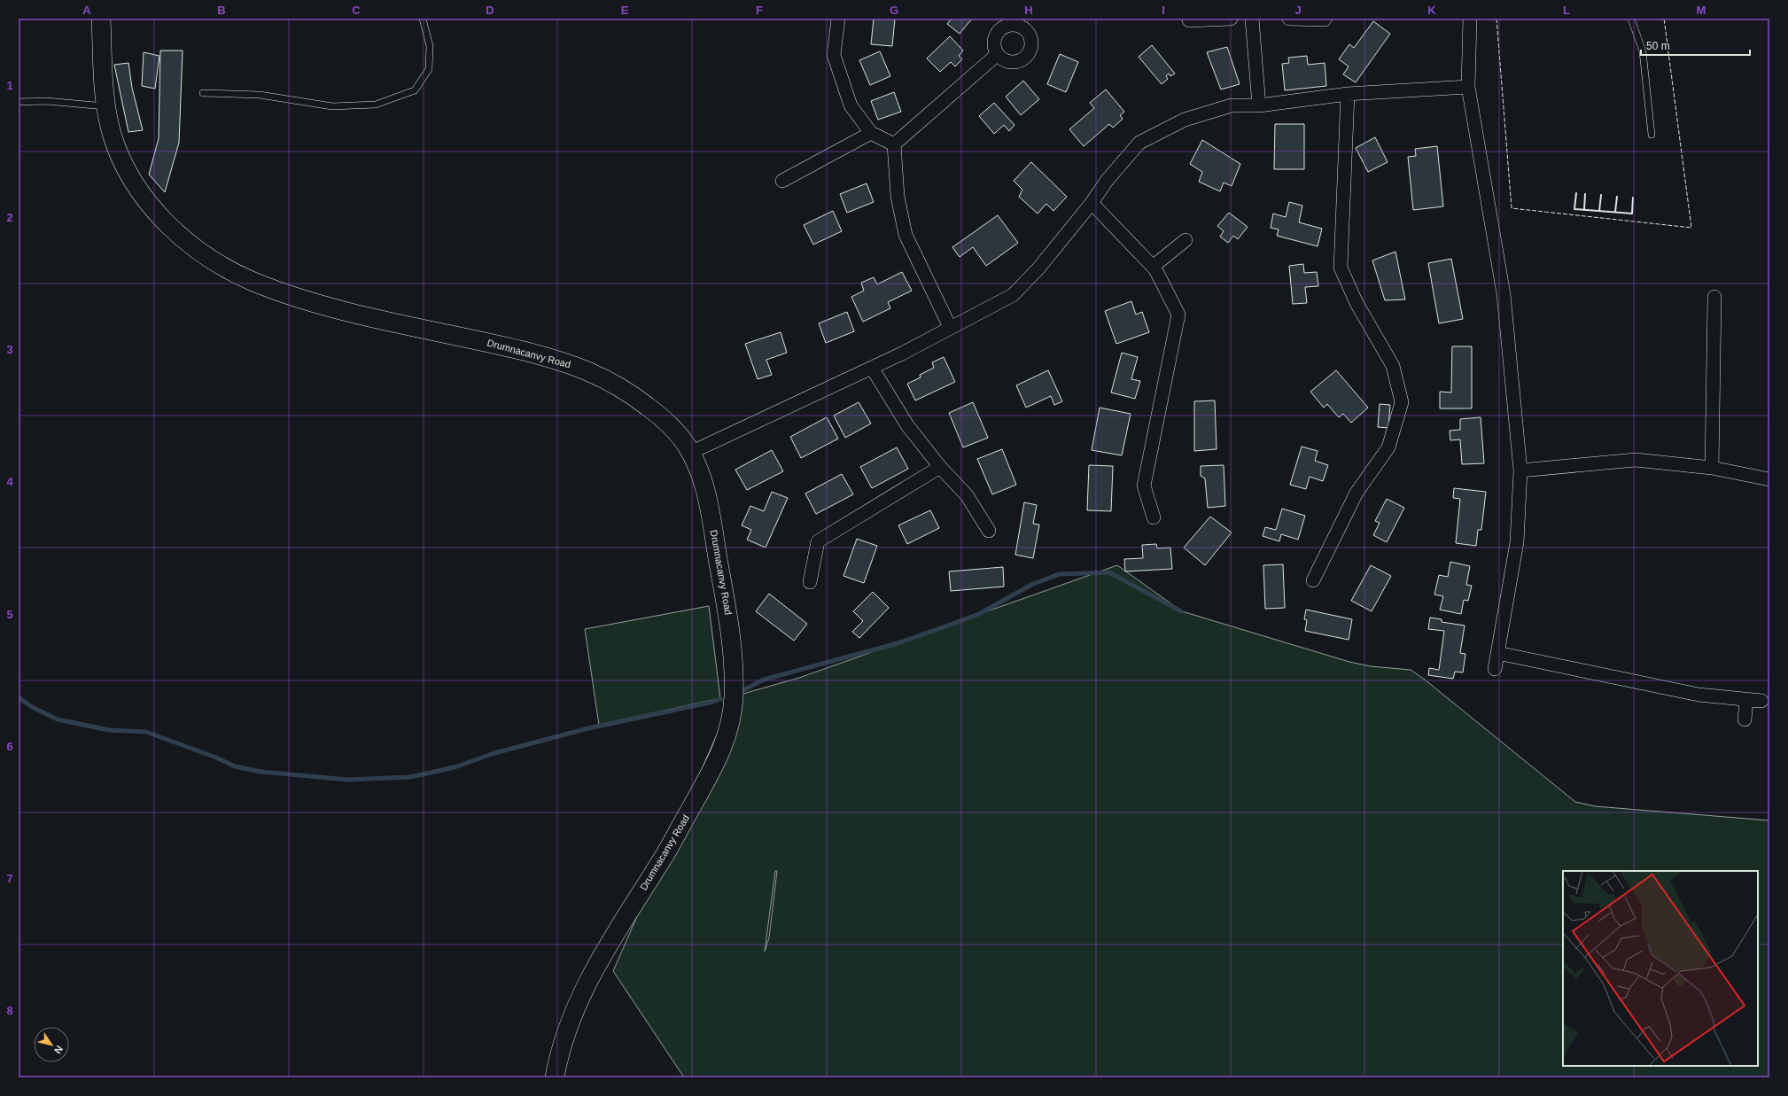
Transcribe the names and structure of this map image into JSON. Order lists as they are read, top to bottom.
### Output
{
  "streets": {
    "main road": ["Drumnacanvy Road"]
  },
  "scale_bar": "50 m",
  "north": "bottom right",
  "grid": {
    "columns": [
      "A",
      "B",
      "C",
      "D",
      "E",
      "F",
      "G",
      "H",
      "I",
      "J",
      "K",
      "L",
      "M"
    ],
    "rows": [
      "1",
      "2",
      "3",
      "4",
      "5",
      "6",
      "7",
      "8"
    ]
  }
}
